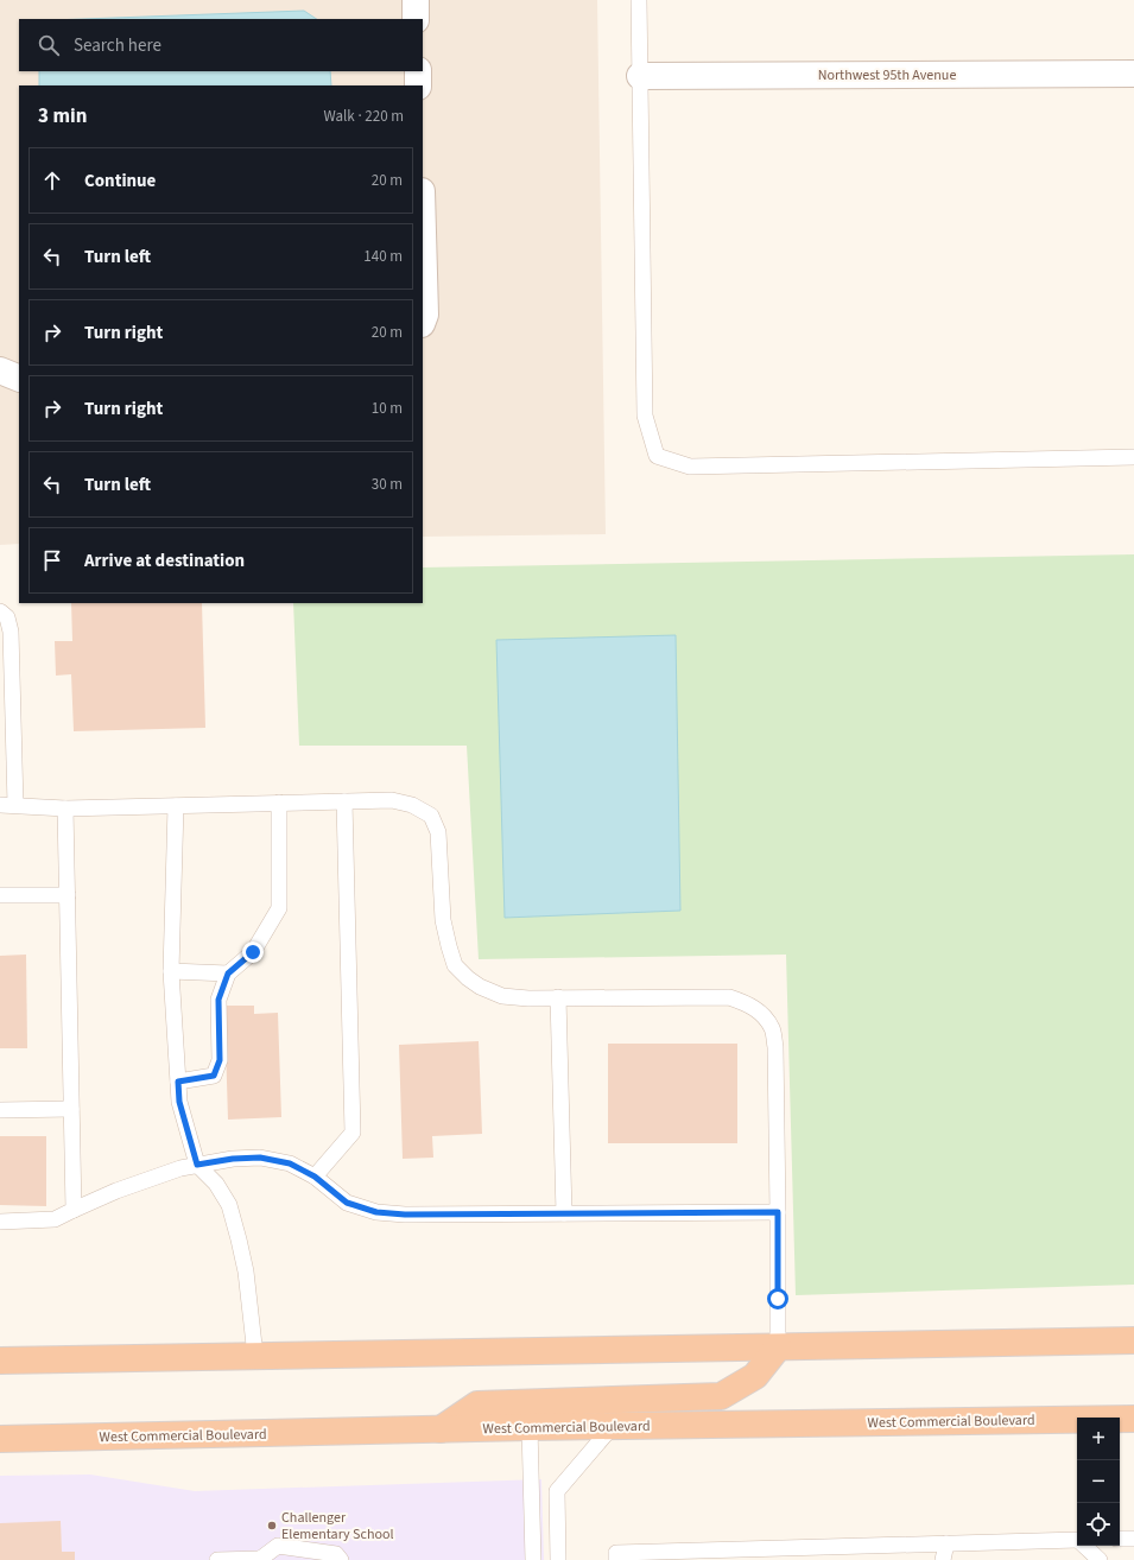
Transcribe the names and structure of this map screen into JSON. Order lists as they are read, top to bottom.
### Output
{
  "streets": {
    "highway": ["West Commercial Boulevard"],
    "street": ["Northwest 95th Avenue"]
  },
  "places": ["Challenger Elementary School"],
  "page": {
    "search": "Search here",
    "heading": ["3 min", "Walk · 220 m"],
    "list": [
      ["Continue", "20 m"],
      ["Turn left", "140 m"],
      ["Turn right", "20 m"],
      ["Turn right", "10 m"],
      ["Turn left", "30 m"],
      "Arrive at destination"
    ],
    "map_buttons": ["+", "−"]
  }
}
